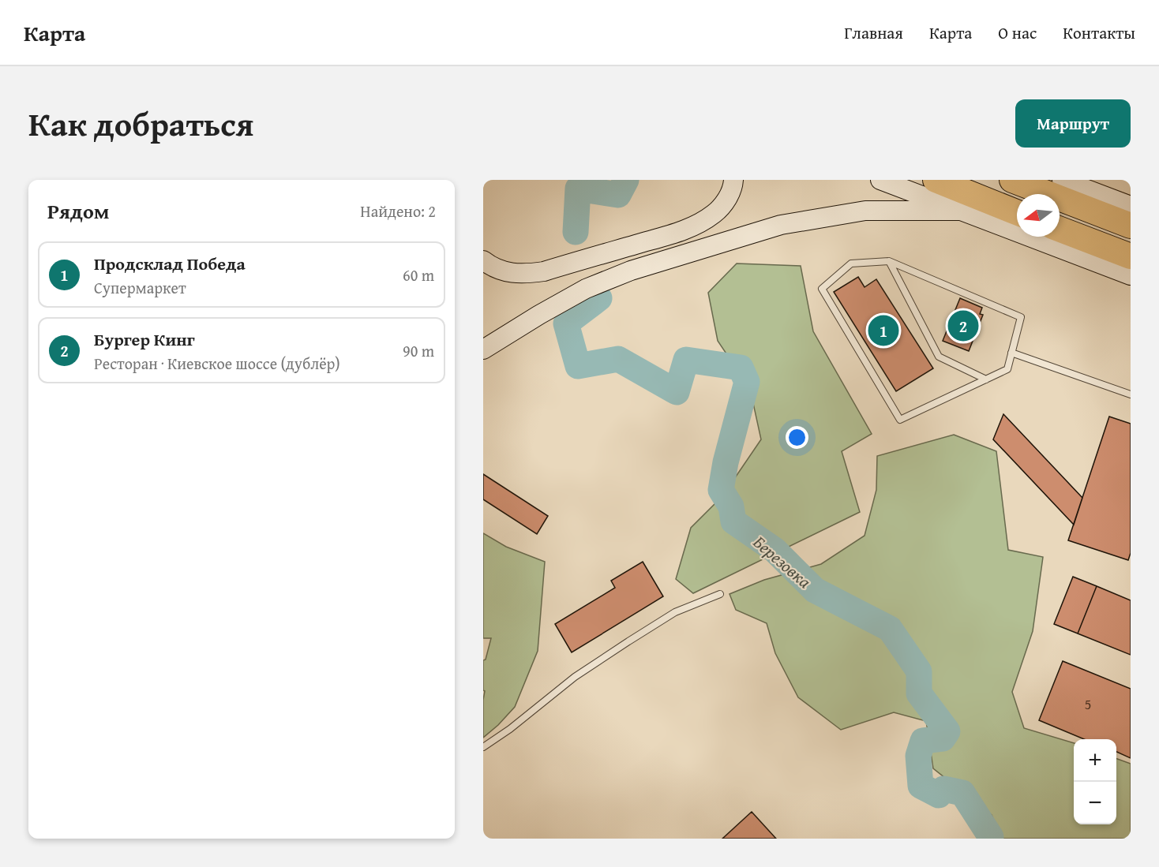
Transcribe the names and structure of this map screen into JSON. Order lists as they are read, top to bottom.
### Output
{
  "water": ["Березовка"],
  "house_numbers": ["5"],
  "north": "left",
  "page": {
    "header": "Карта",
    "nav": [
      "Главная",
      "Карта",
      "О нас",
      "Контакты"
    ],
    "title": "Как добраться",
    "buttons": "Маршрут",
    "heading": ["Рядом", "Найдено: 2"],
    "list": [
      {
        "mark": "1",
        "name": "Продсклад Победа",
        "note": "Супермаркет",
        "value": "60 m"
      },
      {
        "mark": "2",
        "name": "Бургер Кинг",
        "note": "Ресторан · Киевское шоссе (дублёр)",
        "value": "90 m"
      }
    ],
    "pins": ["2", "1"],
    "map_buttons": ["+", "−"]
  }
}
